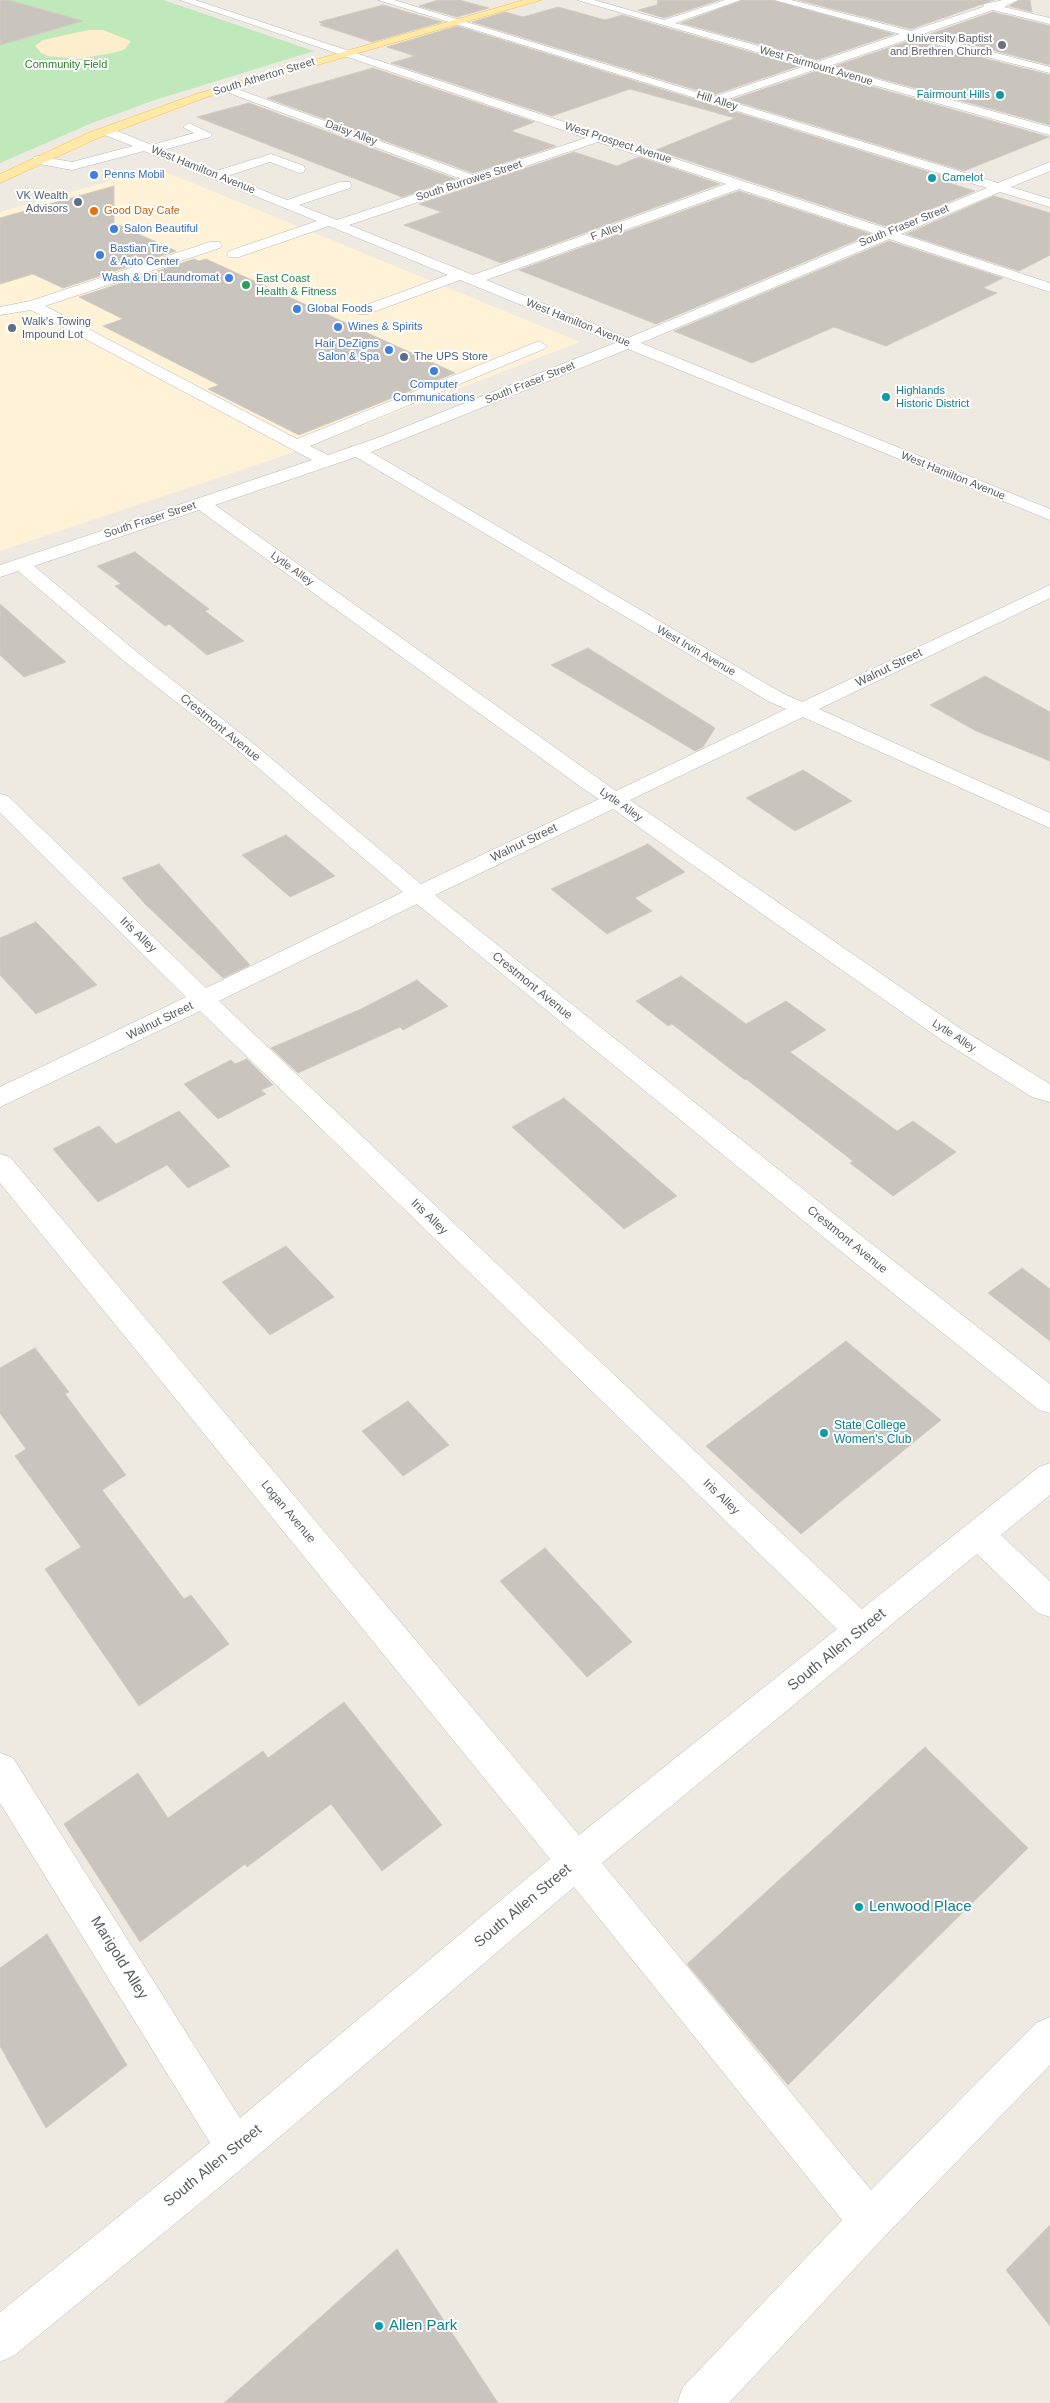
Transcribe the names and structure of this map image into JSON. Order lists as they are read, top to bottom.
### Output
{
  "streets": {
    "main road": ["South Atherton Street"],
    "street": [
      "West Fairmount Avenue",
      "Hill Alley",
      "Daisy Alley",
      "West Prospect Avenue",
      "West Hamilton Avenue",
      "South Burrowes Street",
      "South Fraser Street",
      "F Alley",
      "Lytle Alley",
      "West Irvin Avenue",
      "Walnut Street",
      "Crestmont Avenue",
      "Iris Alley",
      "Logan Avenue",
      "South Allen Street",
      "Marigold Alley"
    ]
  },
  "crossings": [
    ["South Atherton Street", "Hill Alley"],
    ["South Atherton Street", "Daisy Alley"],
    ["South Atherton Street", "West Prospect Avenue"],
    ["South Atherton Street", "West Hamilton Avenue"],
    ["Hill Alley", "South Fraser Street"],
    ["Daisy Alley", "South Burrowes Street"],
    ["West Prospect Avenue", "South Burrowes Street"],
    ["West Prospect Avenue", "South Fraser Street"],
    ["West Prospect Avenue", "F Alley"],
    ["West Hamilton Avenue", "South Burrowes Street"],
    ["West Hamilton Avenue", "South Fraser Street"],
    ["West Hamilton Avenue", "F Alley"],
    ["South Fraser Street", "Lytle Alley"],
    ["South Fraser Street", "West Irvin Avenue"],
    ["South Fraser Street", "Crestmont Avenue"],
    ["Lytle Alley", "Walnut Street"],
    ["West Irvin Avenue", "Walnut Street"],
    ["Walnut Street", "Crestmont Avenue"],
    ["Walnut Street", "Iris Alley"],
    ["Iris Alley", "South Allen Street"],
    ["Logan Avenue", "South Allen Street"],
    ["South Allen Street", "Marigold Alley"]
  ],
  "parks": ["Community Field"],
  "places": [
    "University Baptist and Brethren Church",
    "Fairmount Hills",
    "Penns Mobil",
    "Camelot",
    "VK Wealth Advisors",
    "Good Day Cafe",
    "Salon Beautiful",
    "Bastian Tire & Auto Center",
    "Wash & Dri Laundromat",
    "East Coast Health & Fitness",
    "Global Foods",
    "Wines & Spirits",
    "Walk's Towing Impound Lot",
    "Hair DeZigns Salon & Spa",
    "The UPS Store",
    "Computer Communications",
    "Highlands Historic District",
    "State College Women's Club",
    "Lenwood Place",
    "Allen Park"
  ]
}
